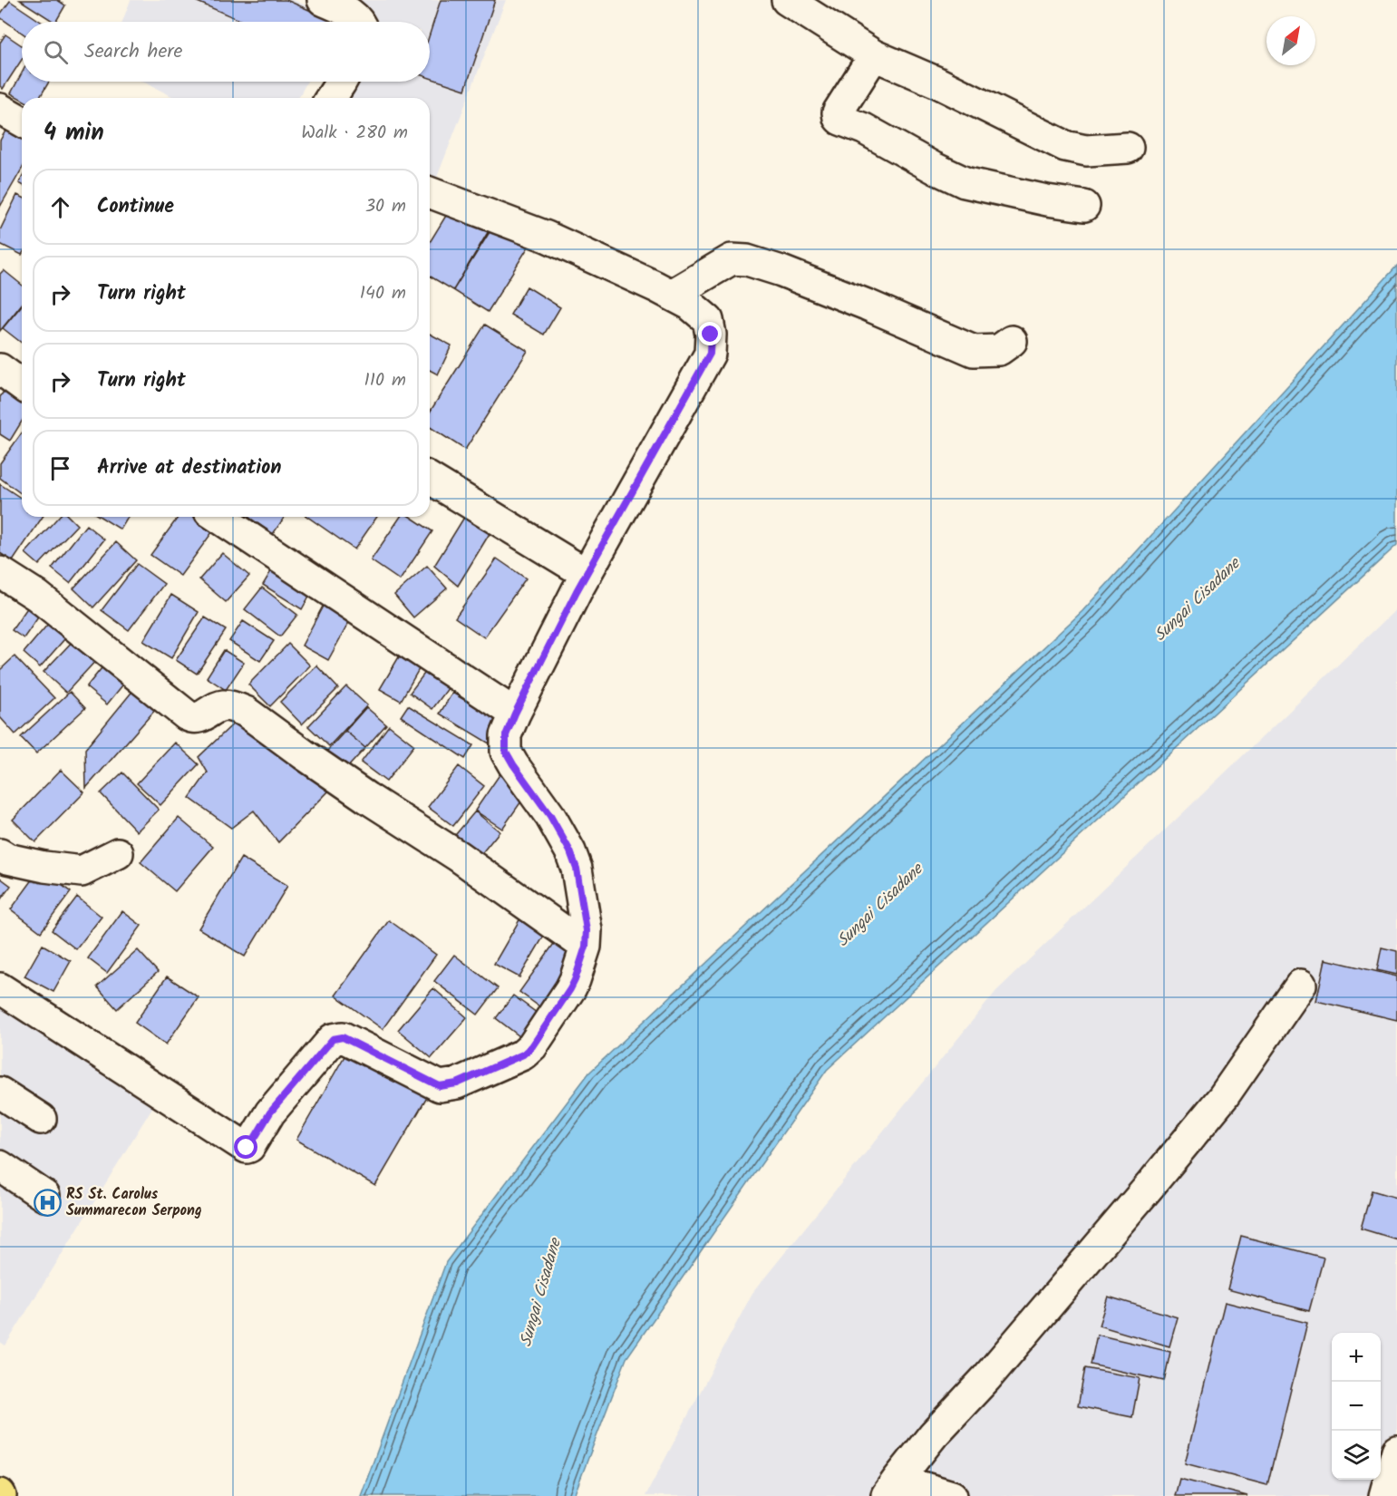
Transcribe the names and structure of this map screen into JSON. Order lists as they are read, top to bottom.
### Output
{
  "water": ["Sungai Cisadane"],
  "places": {
    "hospital": ["RS St. Carolus Summarecon Serpong"]
  },
  "north": "top right",
  "page": {
    "search": "Search here",
    "heading": ["4 min", "Walk · 280 m"],
    "list": [
      ["Continue", "30 m"],
      ["Turn right", "140 m"],
      ["Turn right", "110 m"],
      "Arrive at destination"
    ],
    "map_buttons": ["+", "−"]
  }
}
